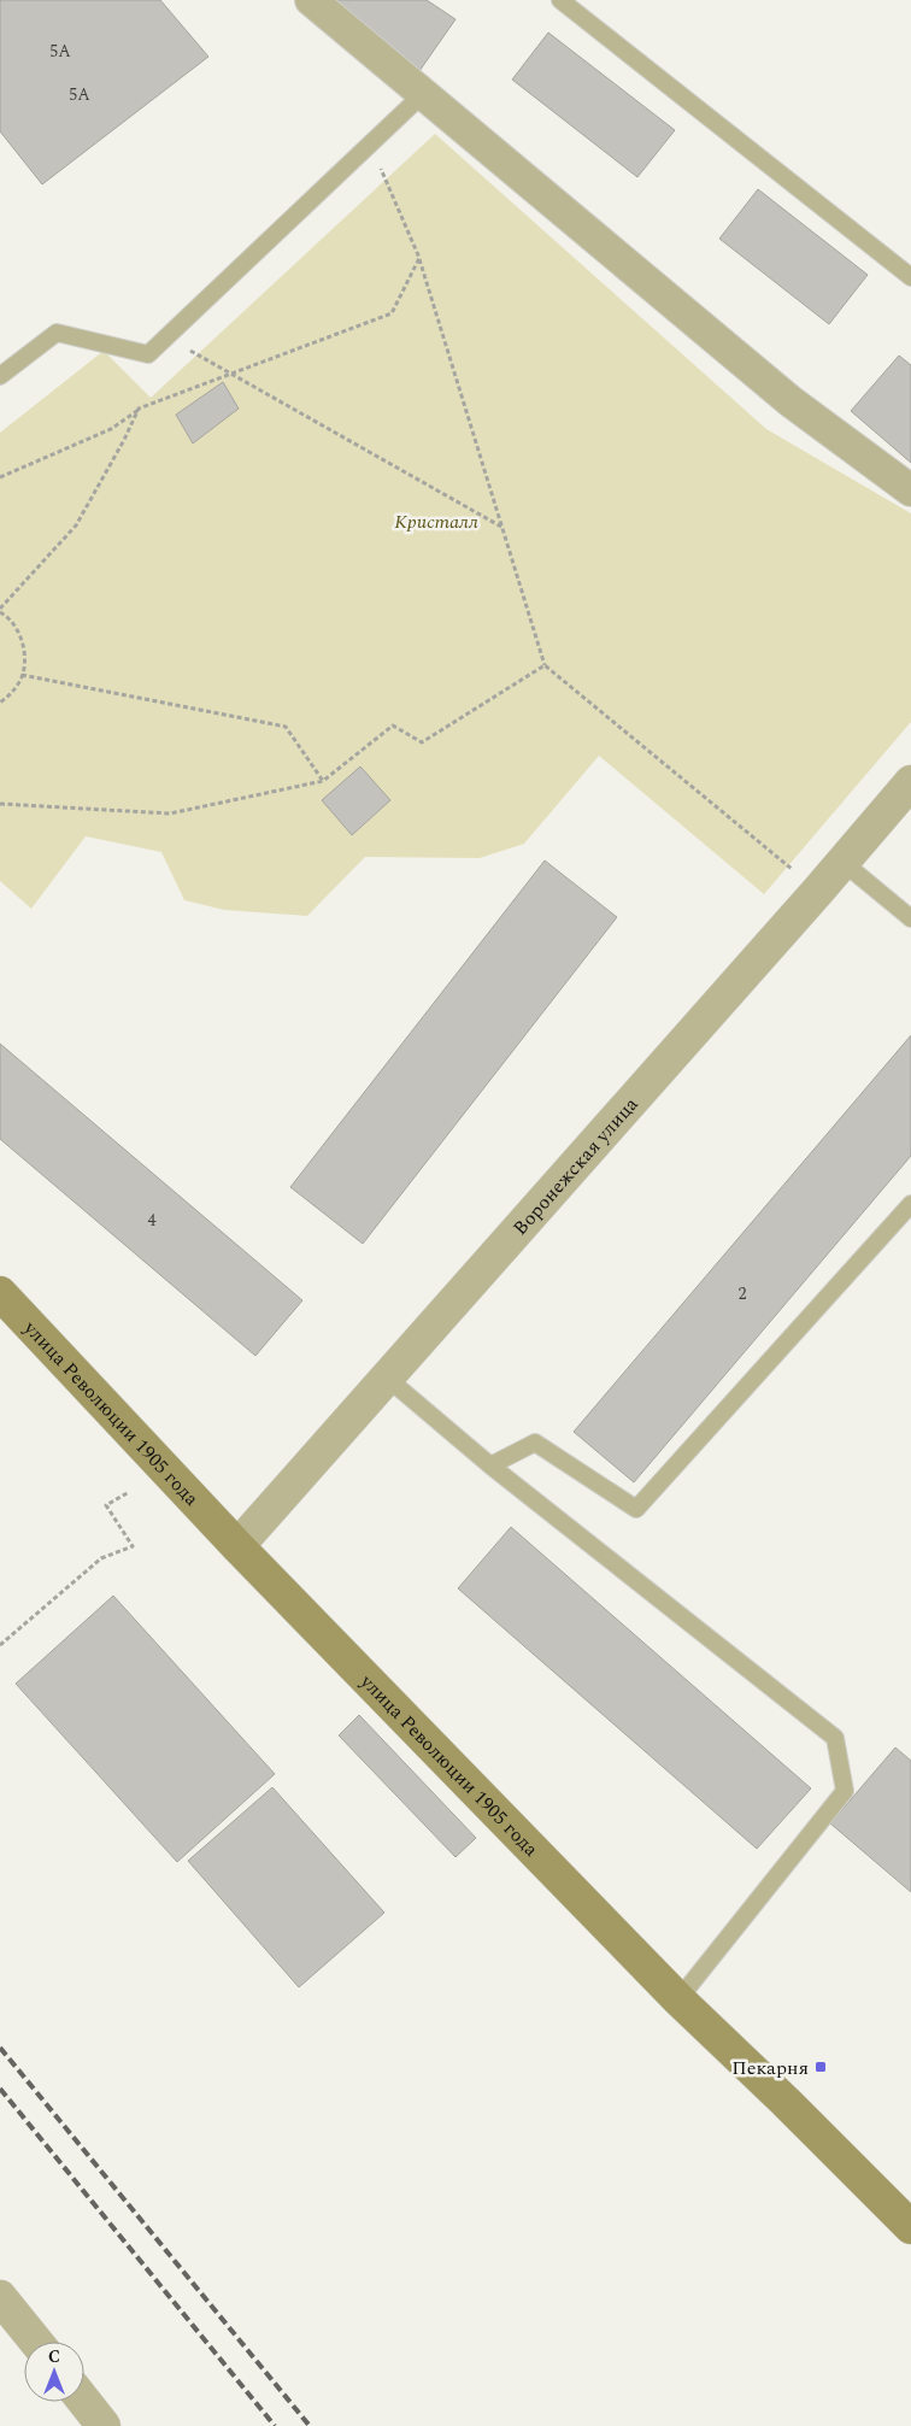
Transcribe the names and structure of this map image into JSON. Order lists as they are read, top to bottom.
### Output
{
  "streets": {
    "main road": ["улица Революции 1905 года"],
    "street": ["Воронежская улица"]
  },
  "crossings": [
    ["Воронежская улица", "улица Революции 1905 года"]
  ],
  "parks": ["Кристалл"],
  "places": {
    "transit": ["Пекарня"]
  },
  "house_numbers": [
    "5А",
    "5А",
    "4",
    "2"
  ],
  "north": "top"
}
